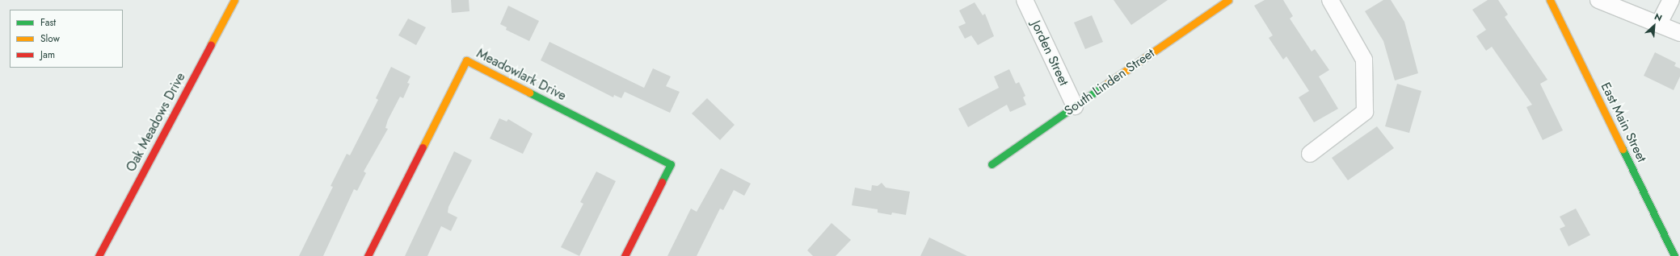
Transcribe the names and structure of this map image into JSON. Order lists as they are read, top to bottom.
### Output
{
  "streets": {
    "street": [
      "Jorden Street",
      "Meadowlark Drive",
      "South Linden Street",
      "Oak Meadows Drive",
      "East Main Street"
    ]
  },
  "crossings": [
    ["Jorden Street", "South Linden Street"]
  ],
  "legend": ["Fast", "Slow", "Jam"],
  "north": "top right"
}
